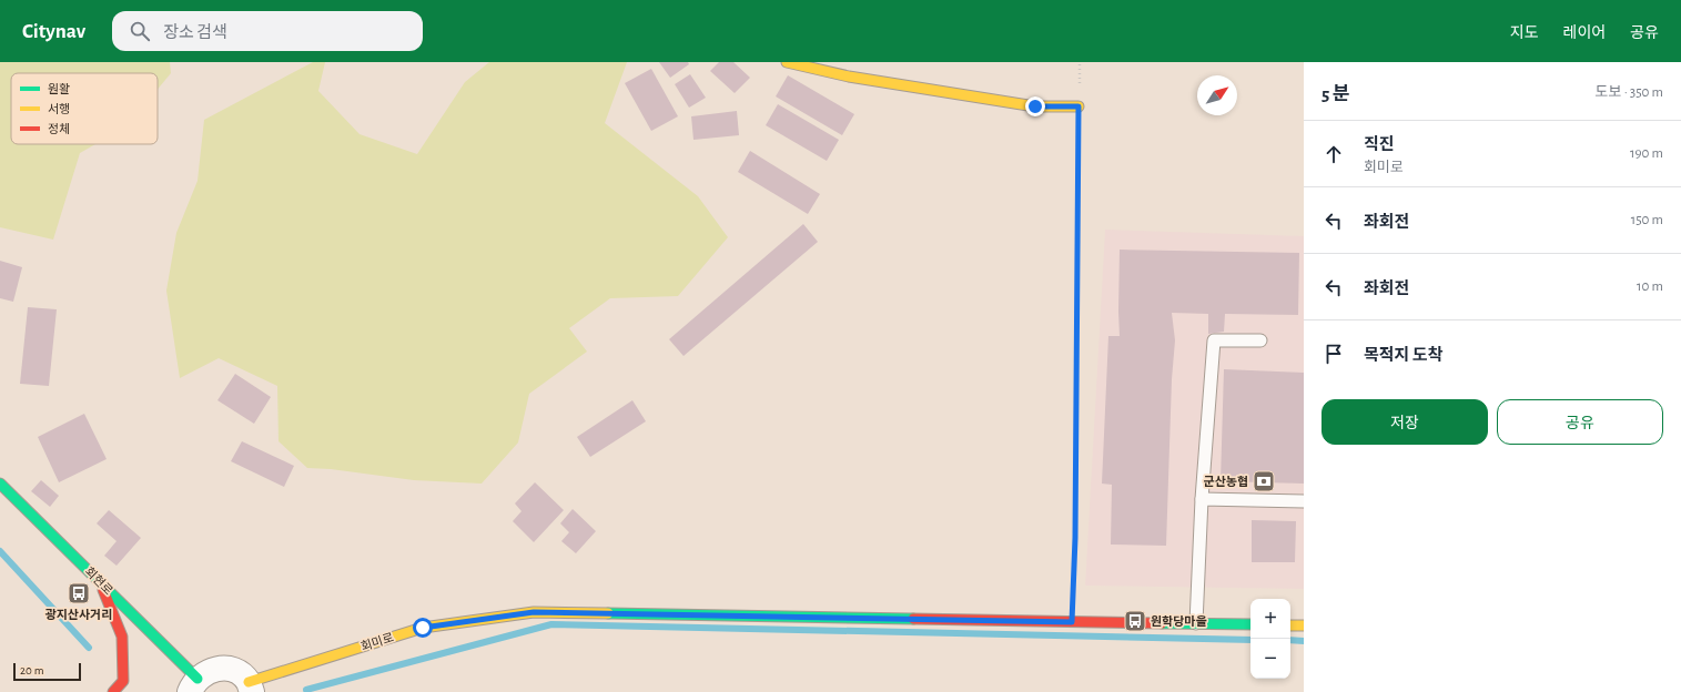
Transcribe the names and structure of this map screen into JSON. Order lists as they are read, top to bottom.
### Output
{
  "streets": {
    "street": ["회현로", "회미로"]
  },
  "places": {
    "bank": ["군산농협"],
    "bus stop": ["광지산사거리", "원학당마을"]
  },
  "legend": ["원활", "서행", "정체"],
  "scale_bar": "20 m",
  "north": "top right",
  "page": {
    "header": "Citynav",
    "search": "장소 검색",
    "nav": ["지도", "레이어", "공유"],
    "heading": ["5 분", "도보 · 350 m"],
    "list": [
      ["직진", "회미로", "190 m"],
      ["좌회전", "150 m"],
      ["좌회전", "10 m"],
      "목적지 도착"
    ],
    "buttons": ["저장", "공유"],
    "map_buttons": ["+", "−"],
    "scale": "20 m"
  }
}
